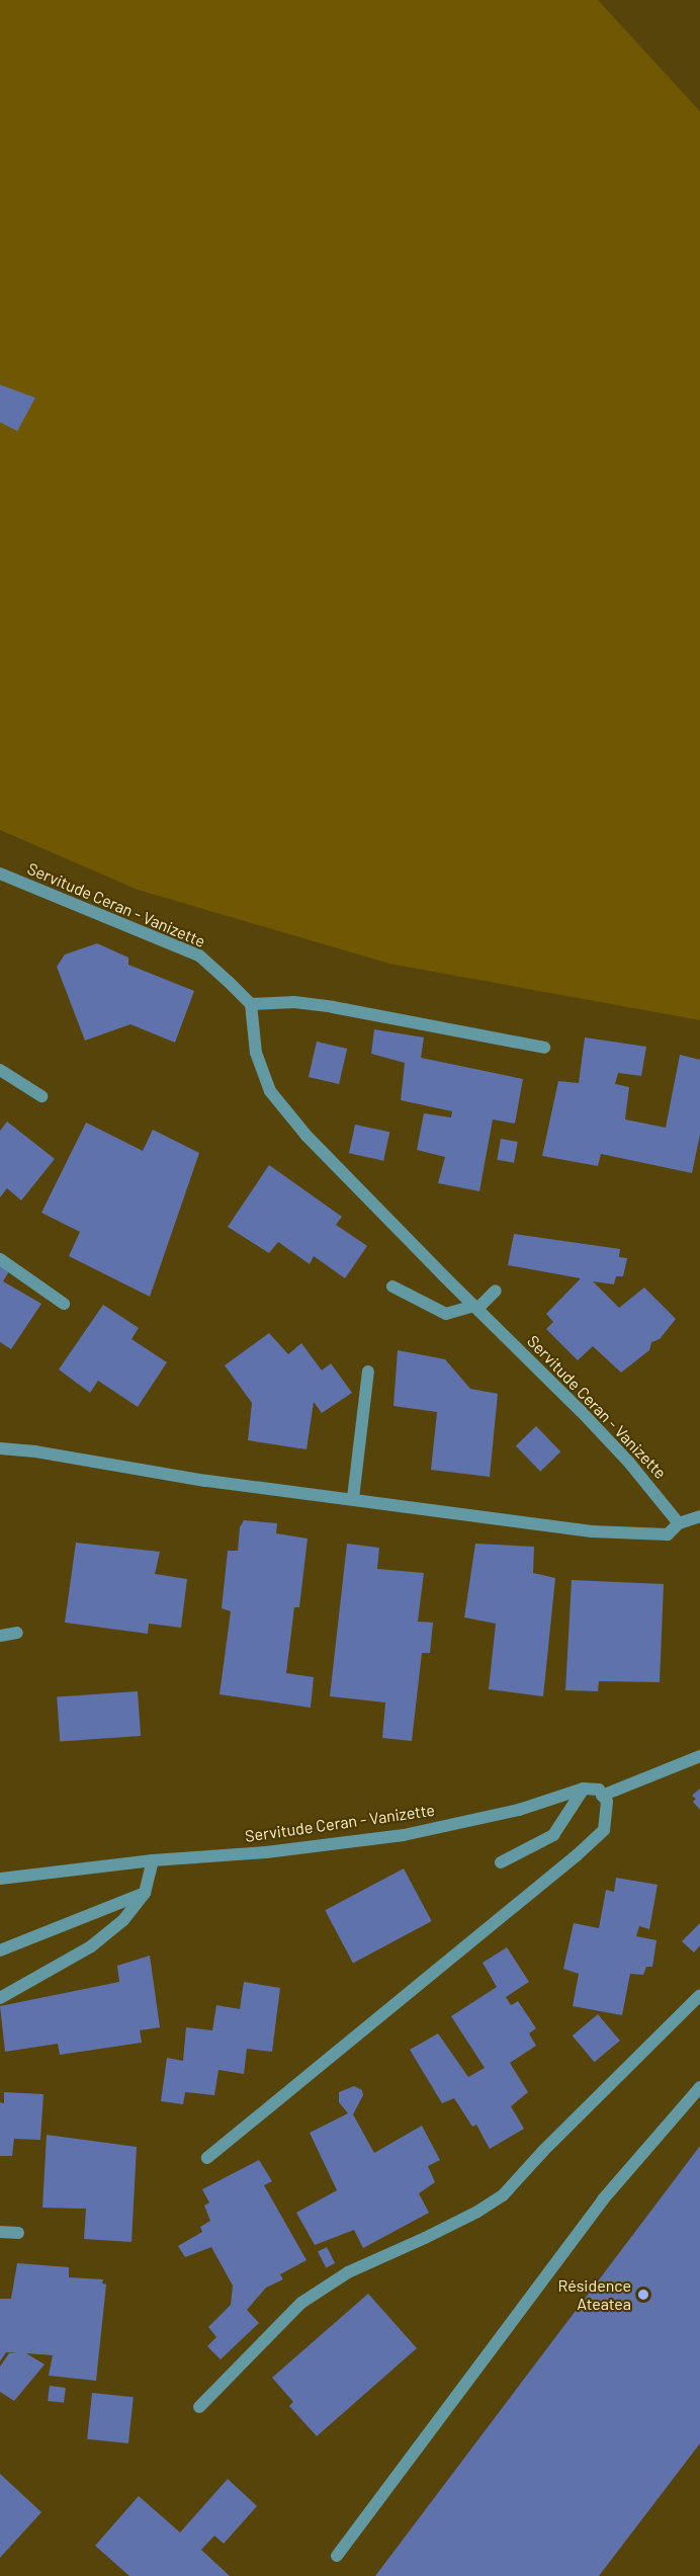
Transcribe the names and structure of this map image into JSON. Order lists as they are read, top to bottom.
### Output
{
  "streets": {
    "street": ["Servitude Ceran - Vanizette"]
  },
  "places": ["Résidence Ateatea"]
}
